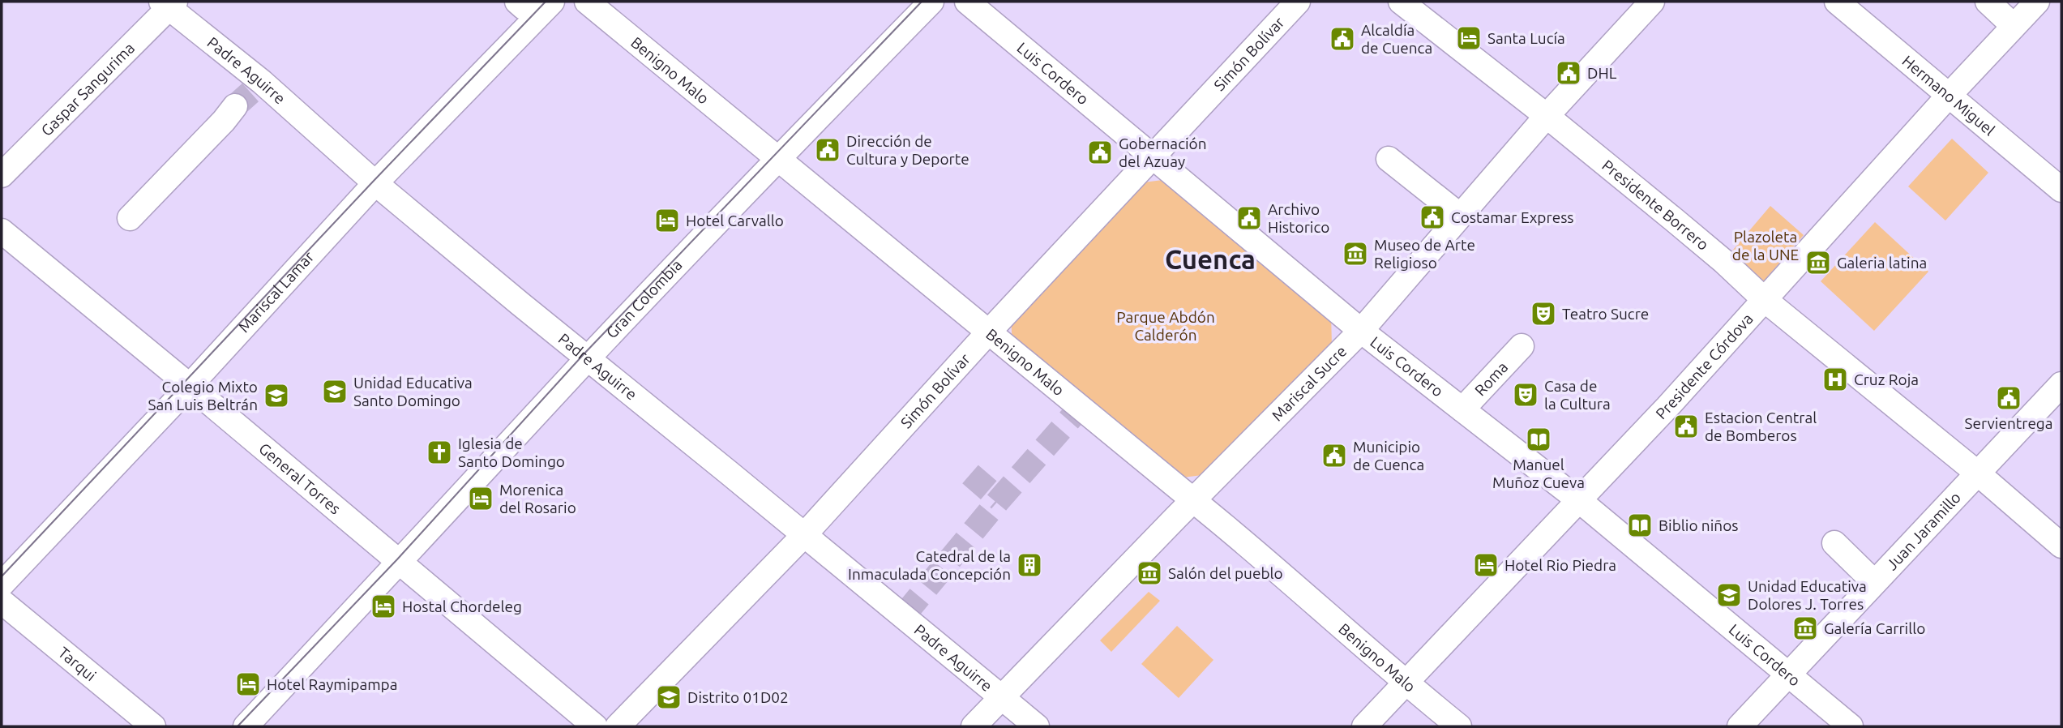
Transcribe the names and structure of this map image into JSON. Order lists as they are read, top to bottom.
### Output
{
  "streets": {
    "street": [
      "Simón Bolívar",
      "Benigno Malo",
      "Padre Aguirre",
      "Luis Cordero",
      "Gaspar Sangurima",
      "Hermano Miguel",
      "Presidente Borrero",
      "Mariscal Lamar",
      "Gran Colombia",
      "Presidente Córdova",
      "Roma",
      "Mariscal Sucre",
      "General Torres",
      "Juan Jaramillo",
      "Tarqui"
    ]
  },
  "crossings": [
    ["Simón Bolívar", "Benigno Malo"],
    ["Simón Bolívar", "Padre Aguirre"],
    ["Simón Bolívar", "Luis Cordero"],
    ["Benigno Malo", "Gran Colombia"],
    ["Benigno Malo", "Presidente Córdova"],
    ["Benigno Malo", "Mariscal Sucre"],
    ["Padre Aguirre", "Gaspar Sangurima"],
    ["Padre Aguirre", "Mariscal Lamar"],
    ["Padre Aguirre", "Gran Colombia"],
    ["Padre Aguirre", "Mariscal Sucre"],
    ["Luis Cordero", "Presidente Córdova"],
    ["Luis Cordero", "Roma"],
    ["Luis Cordero", "Mariscal Sucre"],
    ["Luis Cordero", "Juan Jaramillo"],
    ["Hermano Miguel", "Presidente Córdova"],
    ["Presidente Borrero", "Presidente Córdova"],
    ["Presidente Borrero", "Mariscal Sucre"],
    ["Presidente Borrero", "Juan Jaramillo"],
    ["Mariscal Lamar", "General Torres"],
    ["Gran Colombia", "General Torres"]
  ],
  "districts": ["Cuenca"],
  "parks": ["Plazoleta de la UNE", "Parque Abdón Calderón"],
  "places": {
    "hotel": [
      "Santa Lucía",
      "Hotel Carvallo",
      "Morenica del Rosario",
      "Hotel Rio Piedra",
      "Hostal Chordeleg",
      "Hotel Raymipampa"
    ],
    "public building": [
      "Alcaldía de Cuenca",
      "DHL",
      "Dirección de Cultura y Deporte",
      "Gobernación del Azuay",
      "Costamar Express",
      "Archivo Historico",
      "Servientrega",
      "Estacion Central de Bomberos",
      "Municipio de Cuenca"
    ],
    "museum": [
      "Museo de Arte Religioso",
      "Galeria latina",
      "Salón del pueblo",
      "Galería Carrillo"
    ],
    "theatre": ["Teatro Sucre", "Casa de la Cultura"],
    "hospital": ["Cruz Roja"],
    "school or university": [
      "Unidad Educativa Santo Domingo",
      "Colegio Mixto San Luis Beltrán",
      "Unidad Educativa Dolores J. Torres",
      "Distrito 01D02"
    ],
    "library": ["Manuel Muñoz Cueva", "Biblio niños"],
    "church": ["Iglesia de Santo Domingo"],
    "building": ["Catedral de la Inmaculada Concepción"]
  }
}
